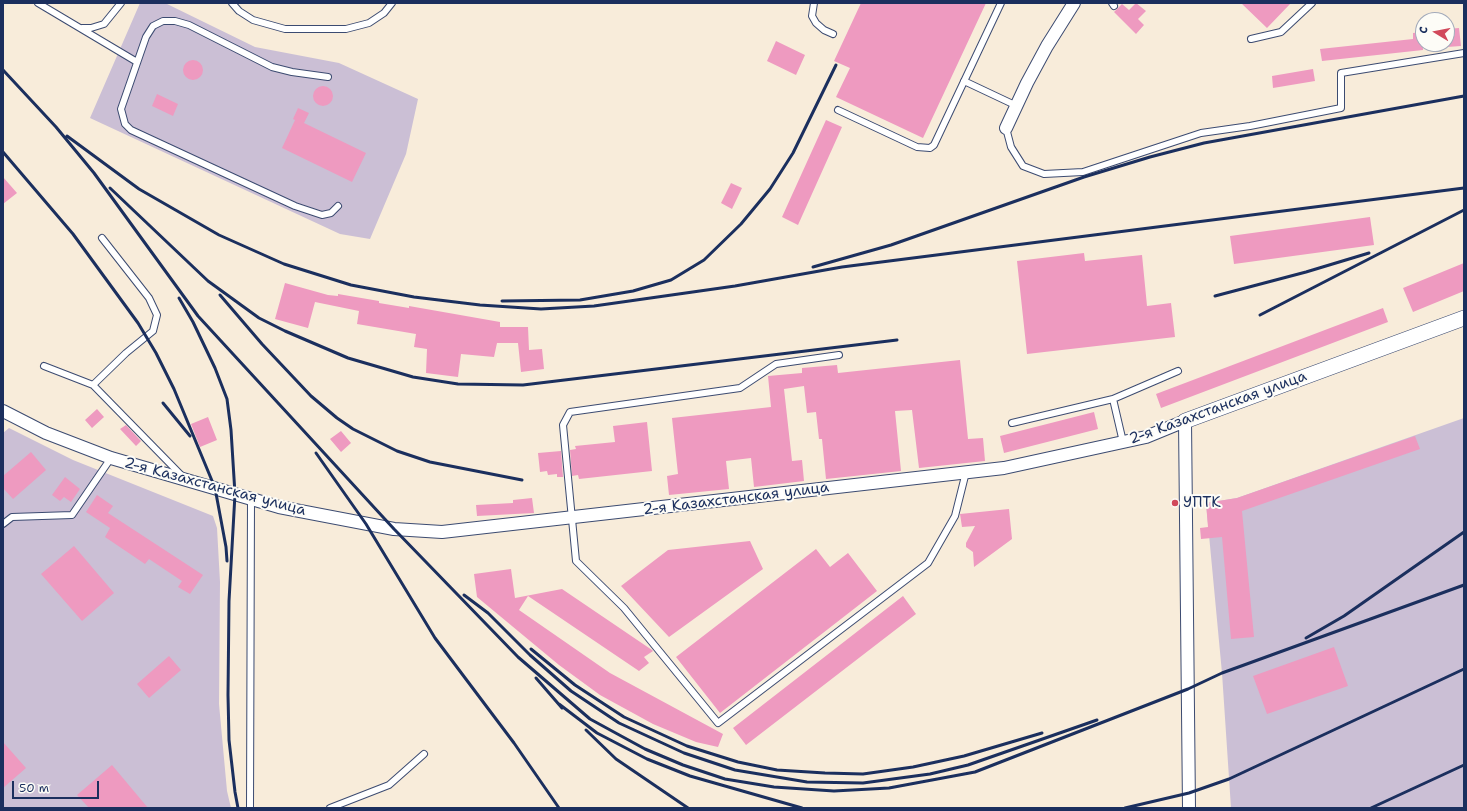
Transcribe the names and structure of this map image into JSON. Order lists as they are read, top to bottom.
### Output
{
  "streets": {
    "street": ["2-я Казахстанская улица"]
  },
  "places": ["УПТК"],
  "scale_bar": "50 m",
  "north": "left"
}
